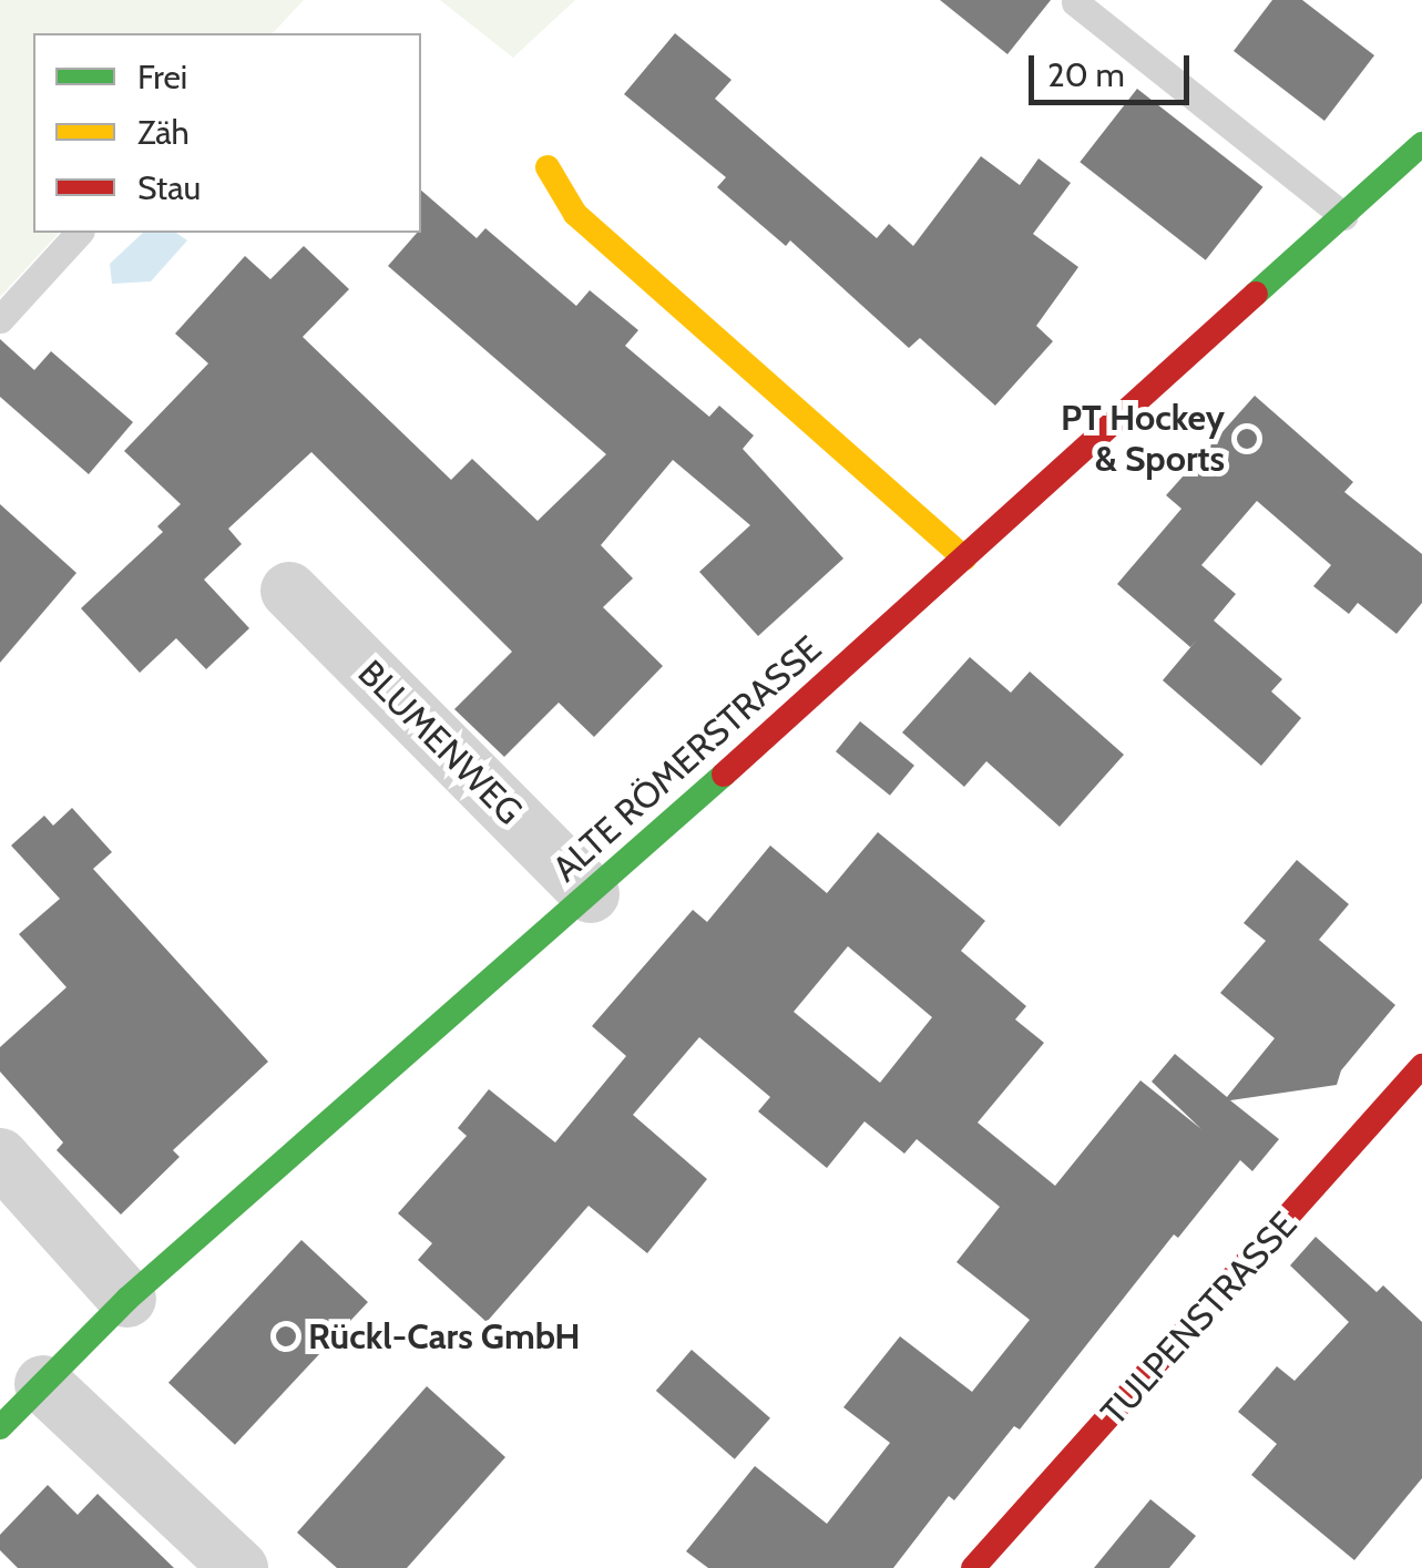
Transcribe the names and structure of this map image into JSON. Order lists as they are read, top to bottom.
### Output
{
  "streets": {
    "main road": ["ALTE RÖMERSTRASSE", "TULPENSTRASSE"],
    "street": ["BLUMENWEG"]
  },
  "crossings": [
    ["BLUMENWEG", "ALTE RÖMERSTRASSE"]
  ],
  "places": ["PT Hockey & Sports", "Rückl-Cars GmbH"],
  "legend": ["Frei", "Zäh", "Stau"],
  "scale_bar": "20 m"
}
